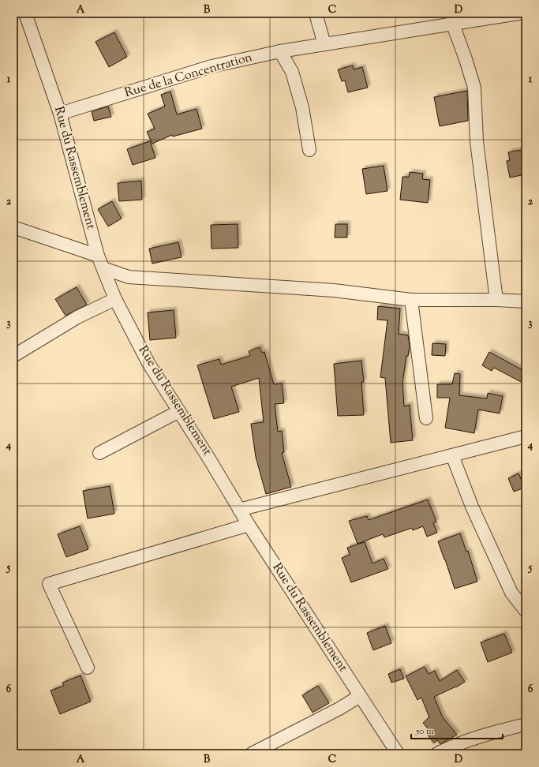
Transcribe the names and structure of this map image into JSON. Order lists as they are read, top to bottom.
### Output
{
  "streets": {
    "street": ["Rue de la Concentration", "Rue du Rassemblement"]
  },
  "crossings": [
    ["Rue de la Concentration", "Rue du Rassemblement"]
  ],
  "scale_bar": "50 m",
  "grid": {
    "columns": [
      "A",
      "B",
      "C",
      "D"
    ],
    "rows": [
      "1",
      "2",
      "3",
      "4",
      "5",
      "6"
    ]
  }
}
